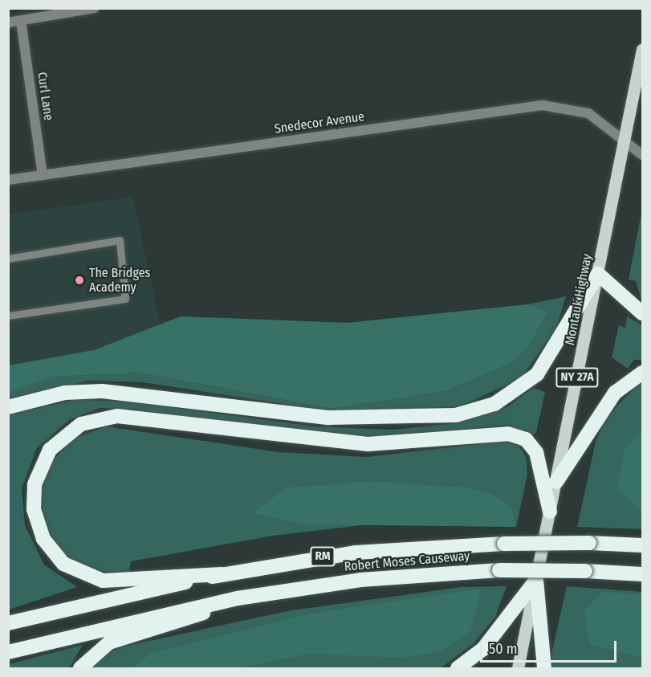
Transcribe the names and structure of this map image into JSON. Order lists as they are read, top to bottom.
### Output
{
  "streets": {
    "highway": ["RM", "Robert Moses Causeway"],
    "main road": ["Montauk Highway", "NY 27A"],
    "street": ["Curl Lane", "Snedecor Avenue"]
  },
  "crossings": [
    ["Curl Lane", "Snedecor Avenue"],
    ["Snedecor Avenue", "Montauk Highway"]
  ],
  "places": ["The Bridges Academy"],
  "scale_bar": "50 m"
}
